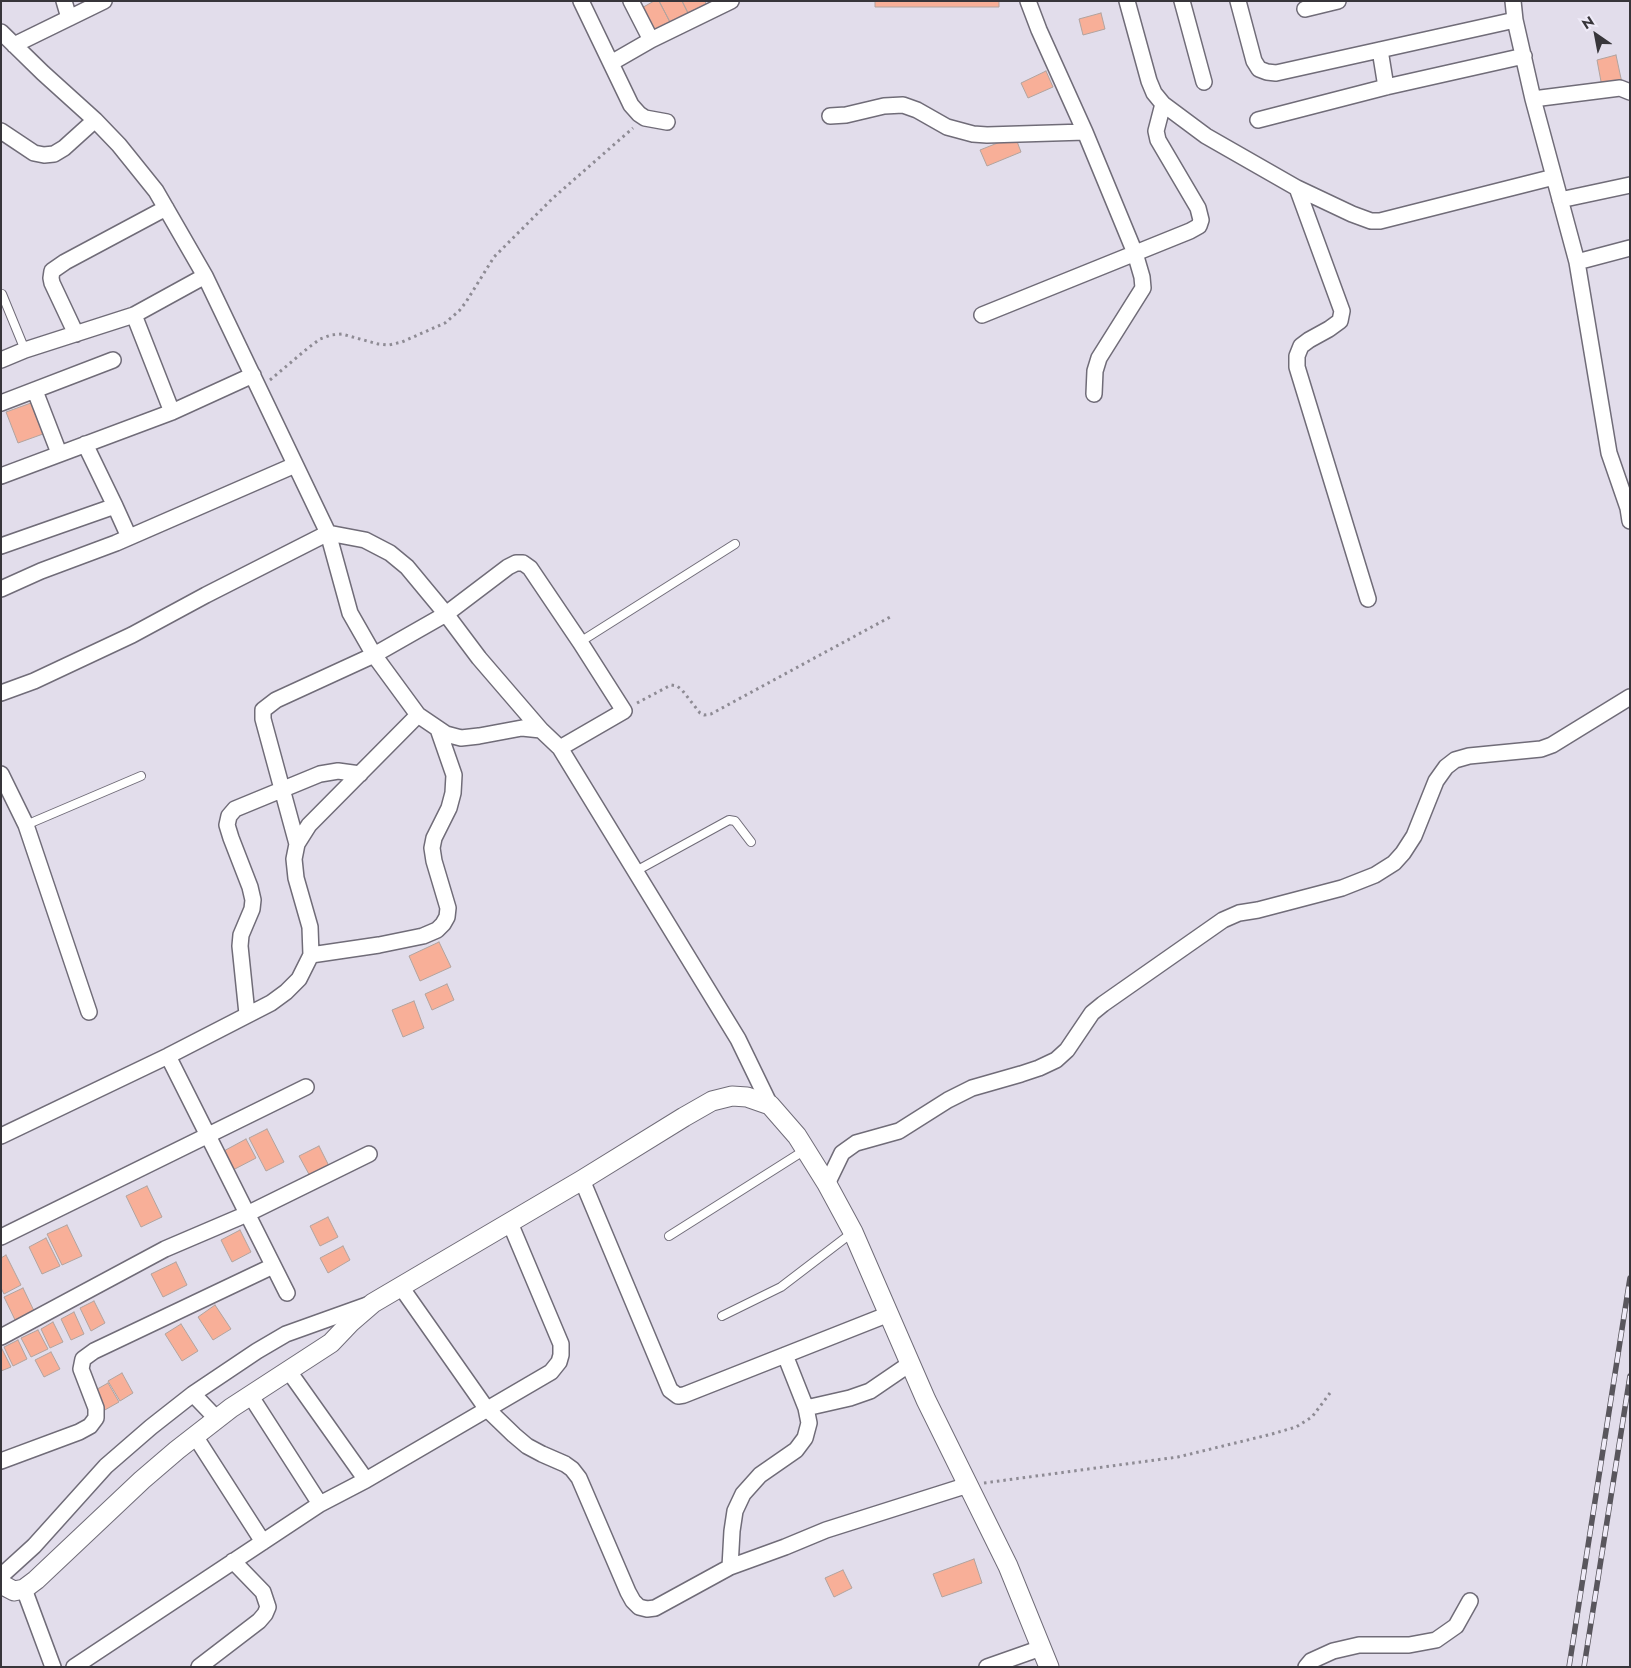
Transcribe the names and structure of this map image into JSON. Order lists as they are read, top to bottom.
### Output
{
  "north": "top left"
}
